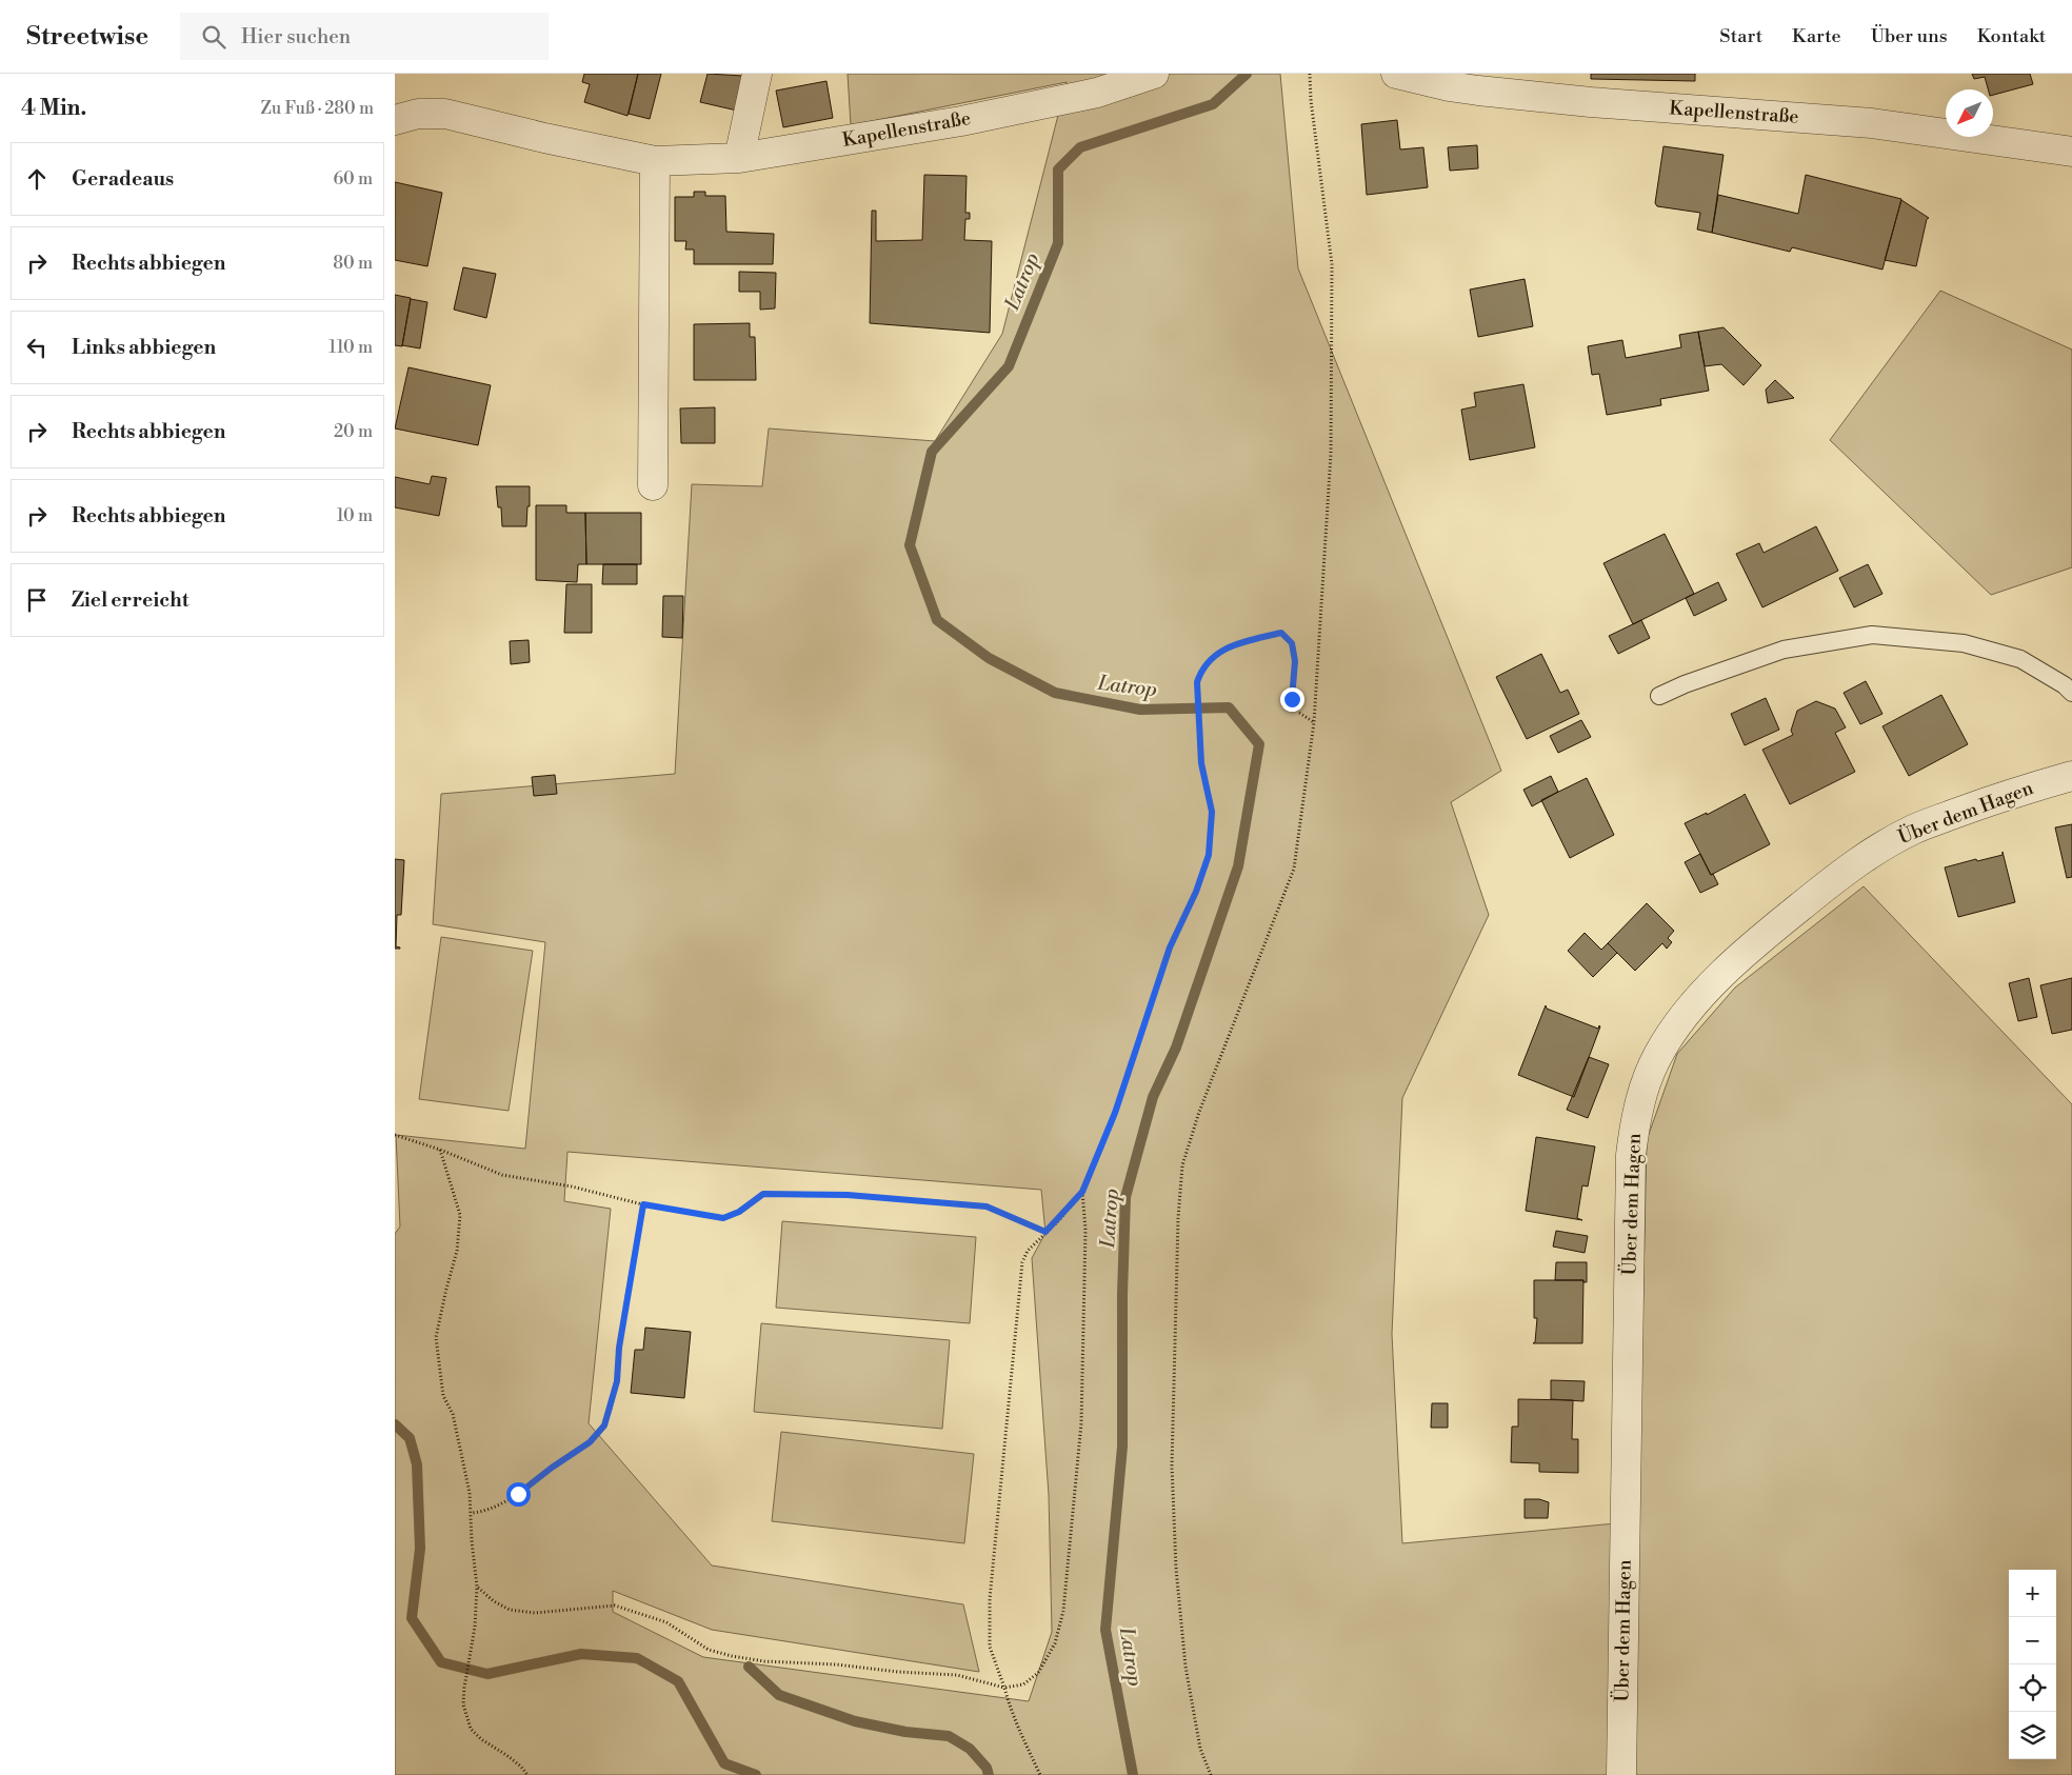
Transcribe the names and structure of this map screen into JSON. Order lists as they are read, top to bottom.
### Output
{
  "streets": {
    "street": ["Kapellenstraße", "Über dem Hagen"]
  },
  "water": ["Latrop"],
  "north": "bottom left",
  "page": {
    "header": "Streetwise",
    "search": "Hier suchen",
    "nav": [
      "Start",
      "Karte",
      "Über uns",
      "Kontakt"
    ],
    "heading": ["4 Min.", "Zu Fuß · 280 m"],
    "list": [
      ["Geradeaus", "60 m"],
      ["Rechts abbiegen", "80 m"],
      ["Links abbiegen", "110 m"],
      ["Rechts abbiegen", "20 m"],
      ["Rechts abbiegen", "10 m"],
      "Ziel erreicht"
    ],
    "map_buttons": ["+", "−"]
  }
}
